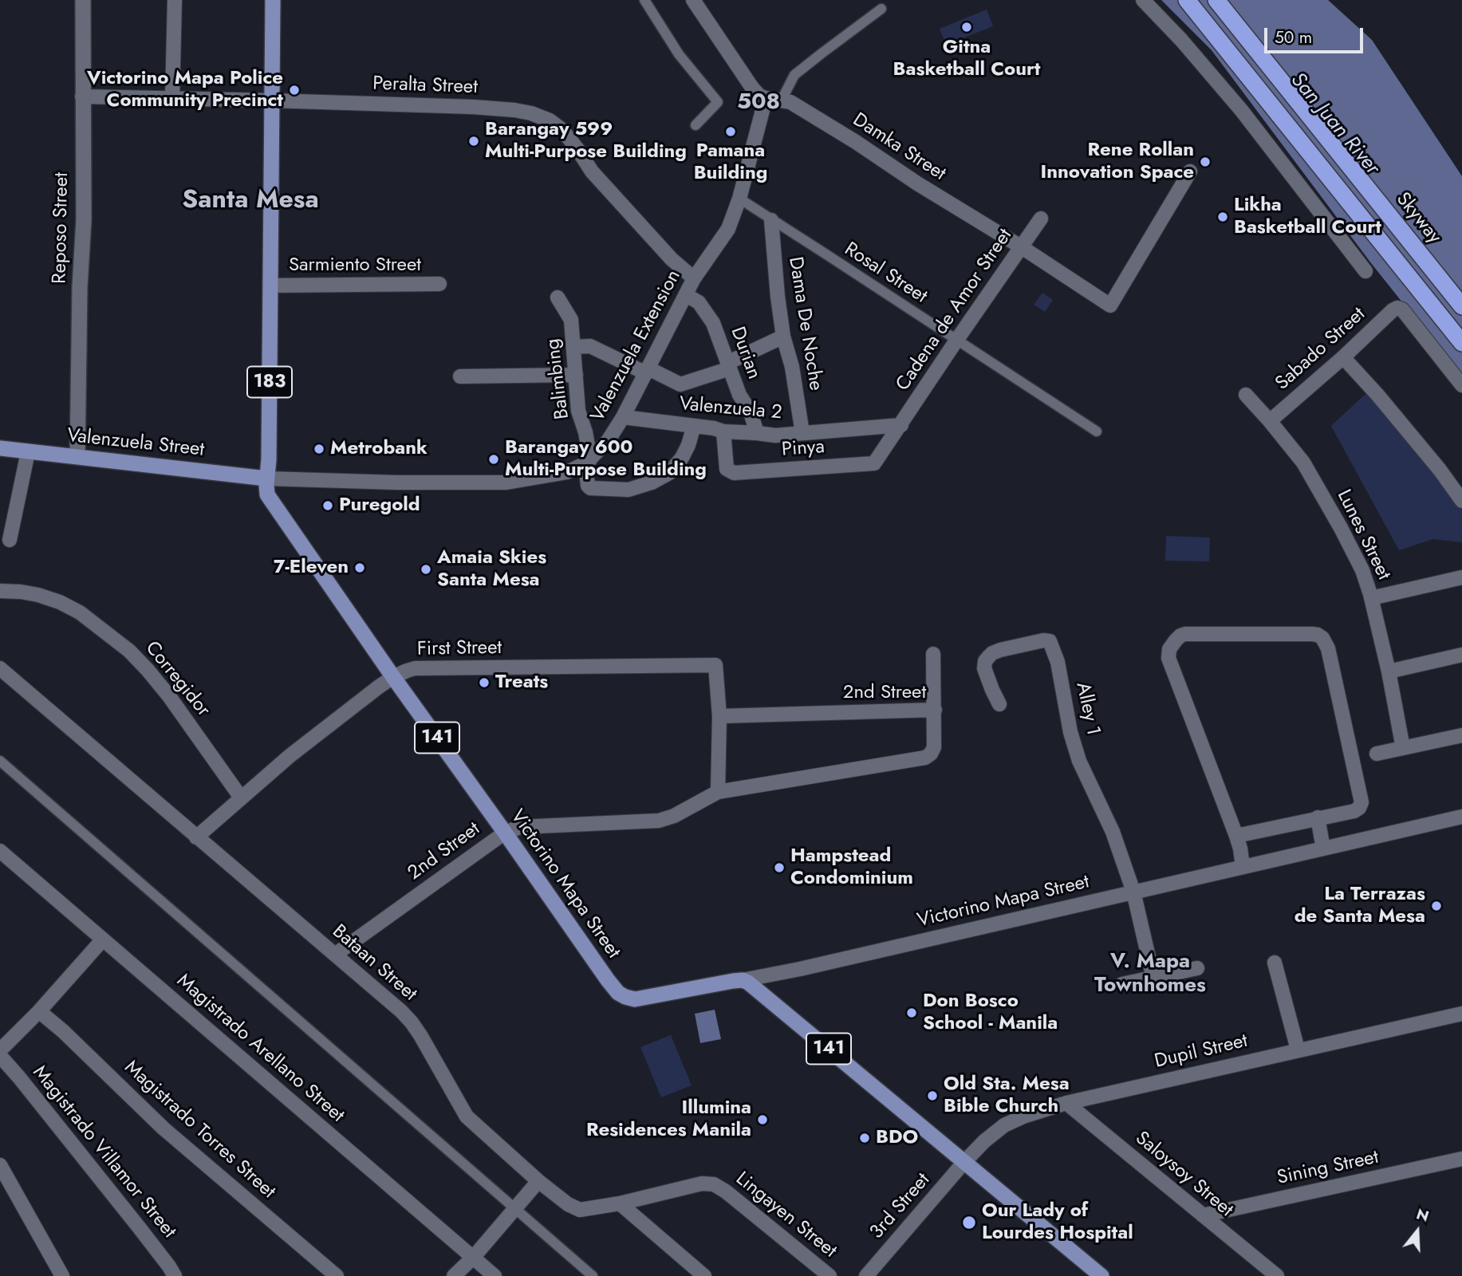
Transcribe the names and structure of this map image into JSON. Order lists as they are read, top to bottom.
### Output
{
  "streets": {
    "highway": ["Skyway"],
    "main road": [
      "183",
      "Valenzuela Street",
      "141",
      "Victorino Mapa Street"
    ],
    "street": [
      "Peralta Street",
      "Damka Street",
      "Reposo Street",
      "Sarmiento Street",
      "Rosal Street",
      "Cadena de Amor Street",
      "Dama De Noche",
      "Valenzuela Extension",
      "Sabado Street",
      "Durian",
      "Balimbing",
      "Valenzuela 2",
      "Pinya",
      "Lunes Street",
      "First Street",
      "Corregidor",
      "2nd Street",
      "Alley 1",
      "Bataan Street",
      "Magistrado Arellano Street",
      "Dupil Street",
      "Magistrado Torres Street",
      "Magistrado Villamor Street",
      "Sining Street",
      "Saloysoy Street",
      "3rd Street",
      "Lingayen Street"
    ]
  },
  "crossings": [
    ["Peralta Street", "Reposo Street"],
    ["Peralta Street", "Valenzuela Extension"],
    ["Peralta Street", "Victorino Mapa Street"],
    ["Damka Street", "Cadena de Amor Street"],
    ["Damka Street", "Valenzuela Extension"],
    ["Reposo Street", "Valenzuela Street"],
    ["Sarmiento Street", "Victorino Mapa Street"],
    ["Rosal Street", "Cadena de Amor Street"],
    ["Rosal Street", "Dama De Noche"],
    ["Rosal Street", "Valenzuela Extension"],
    ["Cadena de Amor Street", "Valenzuela 2"],
    ["Cadena de Amor Street", "Pinya"],
    ["Dama De Noche", "Valenzuela 2"],
    ["Valenzuela Extension", "Durian"],
    ["Valenzuela Extension", "Balimbing"],
    ["Valenzuela Extension", "Valenzuela 2"],
    ["Valenzuela Extension", "Valenzuela Street"],
    ["Valenzuela Extension", "Victorino Mapa Street"],
    ["Sabado Street", "Lunes Street"],
    ["Durian", "Valenzuela 2"],
    ["Balimbing", "Valenzuela 2"],
    ["Valenzuela 2", "Pinya"],
    ["Valenzuela Street", "Victorino Mapa Street"],
    ["First Street", "Corregidor"],
    ["First Street", "2nd Street"],
    ["First Street", "Victorino Mapa Street"],
    ["First Street", "Bataan Street"],
    ["2nd Street", "Victorino Mapa Street"],
    ["2nd Street", "Bataan Street"],
    ["Alley 1", "Victorino Mapa Street"],
    ["141", "Victorino Mapa Street"],
    ["141", "Dupil Street"],
    ["141", "3rd Street"],
    ["Bataan Street", "Lingayen Street"],
    ["Dupil Street", "Saloysoy Street"],
    ["Dupil Street", "3rd Street"],
    ["Sining Street", "Saloysoy Street"]
  ],
  "districts": ["508", "Santa Mesa", "V. Mapa Townhomes"],
  "water": ["San Juan River"],
  "places": [
    "Gitna Basketball Court",
    "Victorino Mapa Police Community Precinct",
    "Pamana Building",
    "Barangay 599 Multi-Purpose Building",
    "Rene Rollan Innovation Space",
    "Likha Basketball Court",
    "Metrobank",
    "Barangay 600 Multi-Purpose Building",
    "Puregold",
    "7-Eleven",
    "Amaia Skies Santa Mesa",
    "Treats",
    "Hampstead Condominium",
    "La Terrazas de Santa Mesa",
    "Don Bosco School - Manila",
    "Old Sta. Mesa Bible Church",
    "Illumina Residences Manila",
    "BDO",
    "Our Lady of Lourdes Hospital"
  ],
  "scale_bar": "50 m",
  "north": "top"
}
